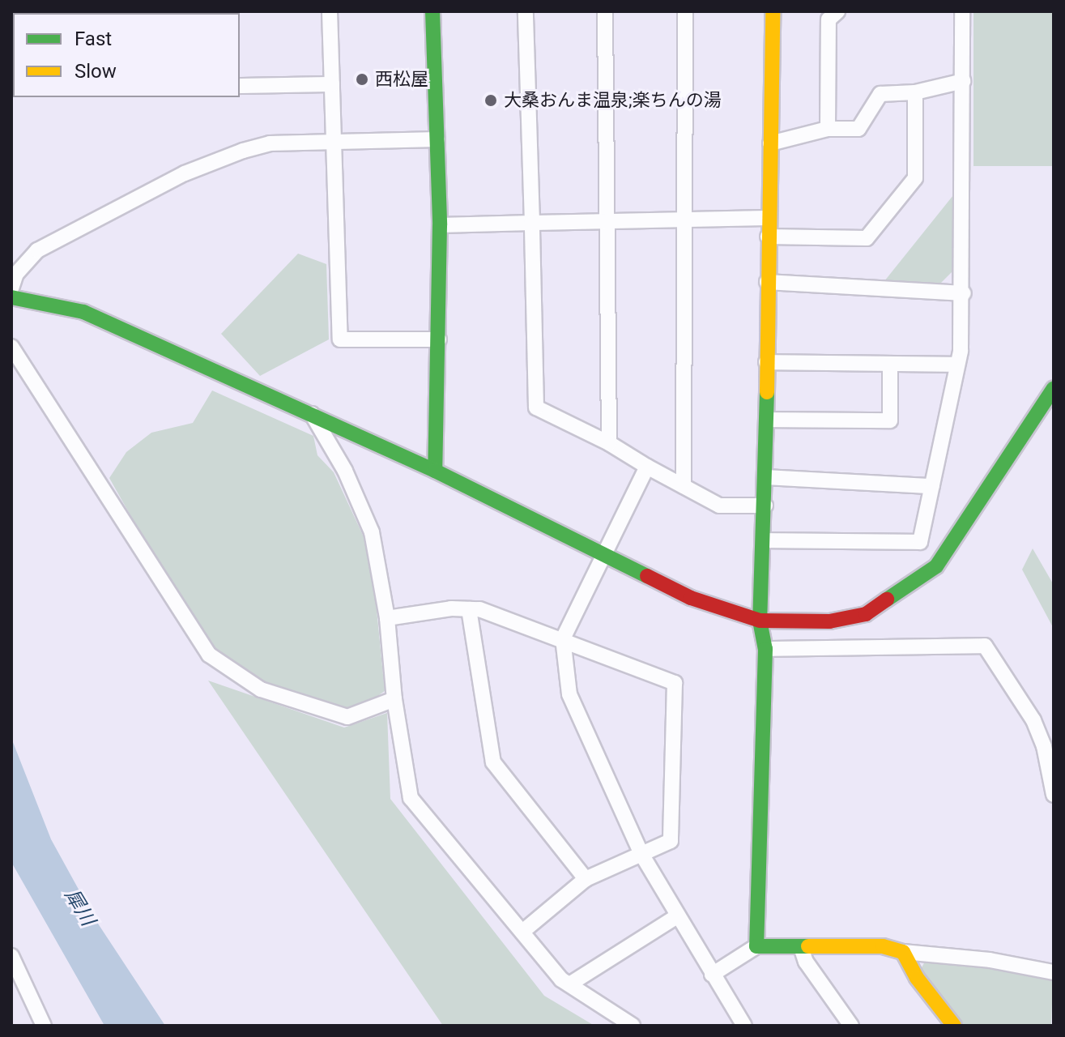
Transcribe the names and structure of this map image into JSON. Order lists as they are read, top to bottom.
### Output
{
  "water": ["犀川"],
  "places": ["西松屋", "大桑おんま温泉;楽ちんの湯"],
  "legend": ["Fast", "Slow"]
}
